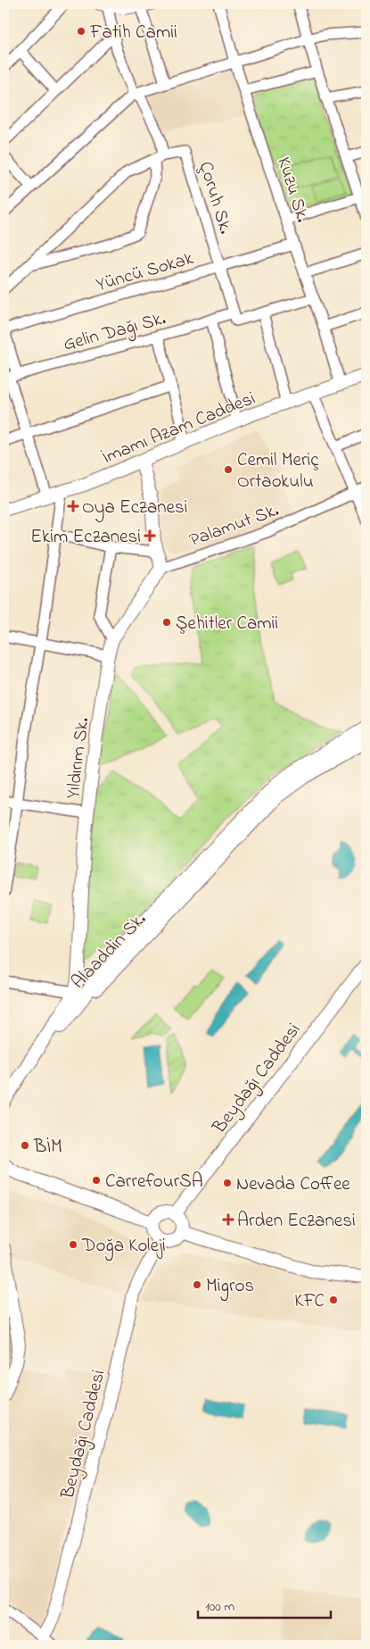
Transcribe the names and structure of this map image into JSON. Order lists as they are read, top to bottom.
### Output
{
  "streets": {
    "street": [
      "Kuzu Sk.",
      "Çoruh Sk.",
      "Yüncü Sokak",
      "Gelin Dağı Sk.",
      "İmamı Azam Caddesi",
      "Palamut Sk.",
      "Yıldırım Sk.",
      "Alaaddin Sk.",
      "Beydağı Caddesi"
    ]
  },
  "crossings": [
    ["Kuzu Sk.", "Yüncü Sokak"],
    ["Kuzu Sk.", "İmamı Azam Caddesi"],
    ["Çoruh Sk.", "Yüncü Sokak"],
    ["Çoruh Sk.", "Gelin Dağı Sk."],
    ["Palamut Sk.", "Yıldırım Sk."],
    ["Yıldırım Sk.", "Alaaddin Sk."]
  ],
  "places": {
    "other": [
      "Fatih Camii",
      "Cemil Meriç Ortaokulu",
      "Şehitler Camii",
      "BİM",
      "CarrefourSA",
      "Nevada Coffee",
      "Doğa Koleji",
      "Migros",
      "KFC"
    ],
    "health": ["Oya Eczanesi", "Ekim Eczanesi", "Arden Eczanesi"]
  },
  "scale_bar": "100 m"
}
